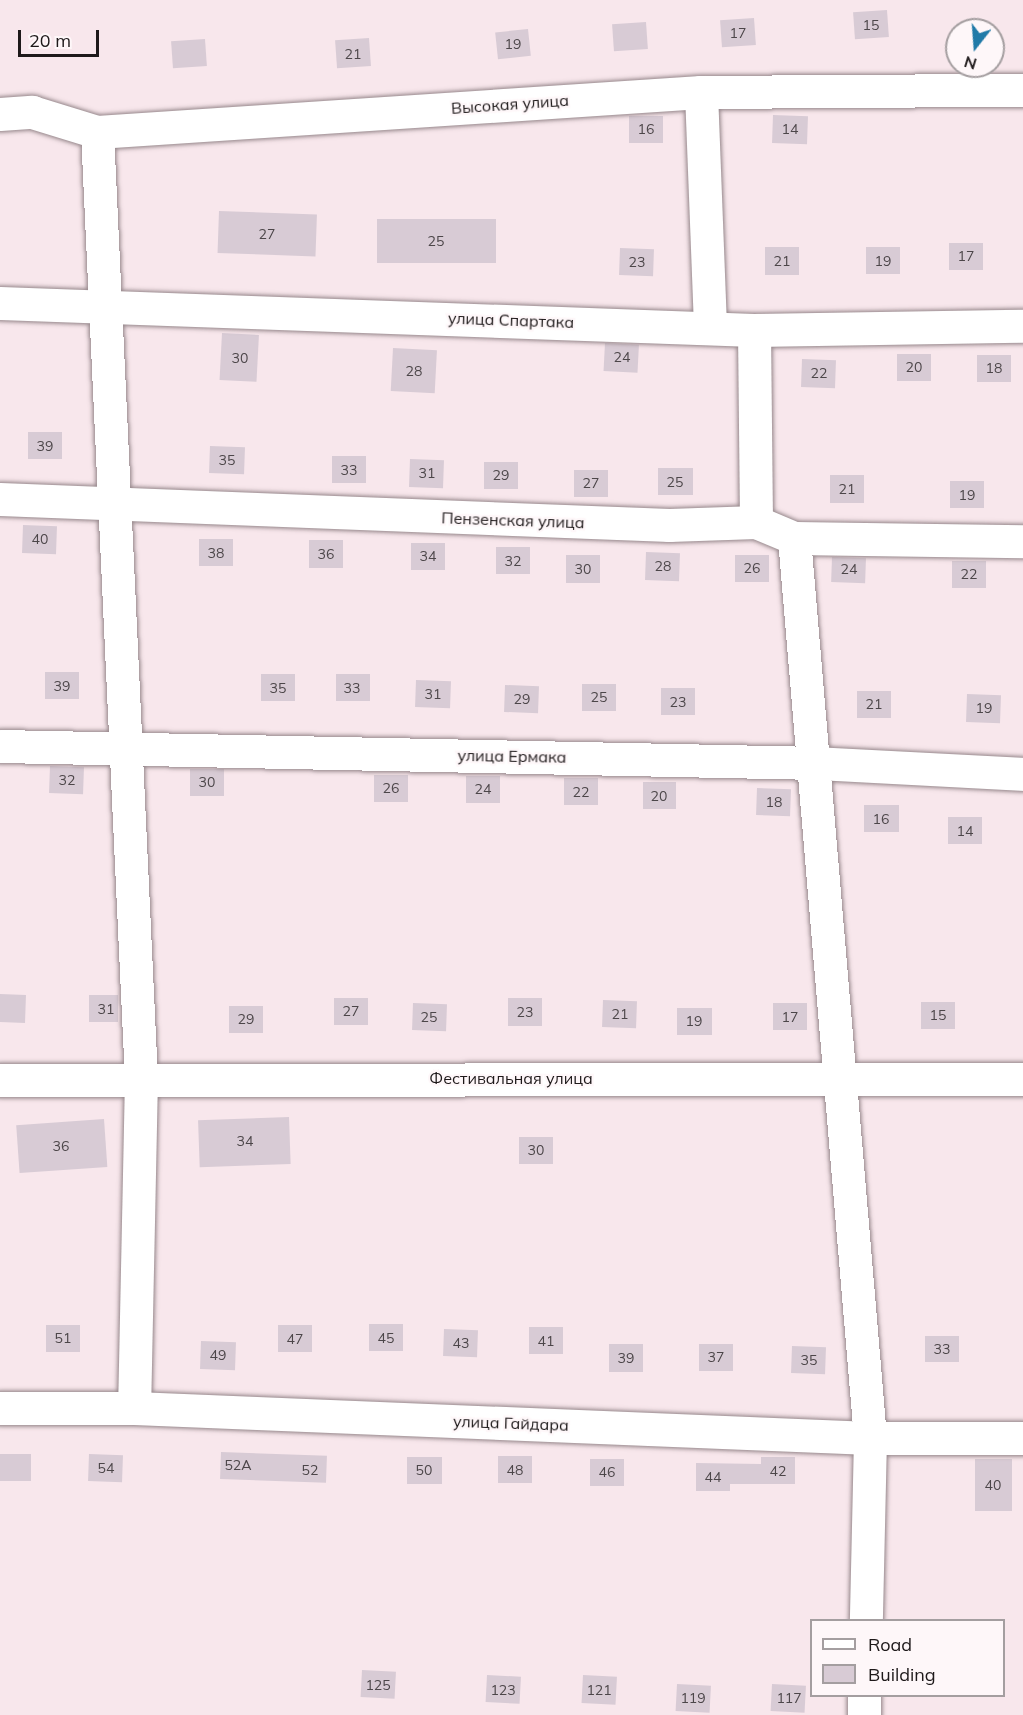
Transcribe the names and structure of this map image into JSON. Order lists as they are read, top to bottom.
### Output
{
  "streets": {
    "street": [
      "Высокая улица",
      "улица Спартака",
      "Пензенская улица",
      "улица Ермака",
      "Фестивальная улица",
      "улица Гайдара"
    ]
  },
  "house_numbers": [
    "15",
    "17",
    "19",
    "21",
    "16",
    "14",
    "27",
    "25",
    "17",
    "21",
    "19",
    "23",
    "24",
    "30",
    "20",
    "18",
    "28",
    "22",
    "39",
    "35",
    "33",
    "31",
    "29",
    "25",
    "27",
    "21",
    "19",
    "40",
    "38",
    "36",
    "34",
    "32",
    "28",
    "26",
    "30",
    "24",
    "22",
    "39",
    "35",
    "33",
    "31",
    "25",
    "29",
    "23",
    "21",
    "19",
    "32",
    "30",
    "26",
    "24",
    "22",
    "20",
    "18",
    "16",
    "14",
    "31",
    "27",
    "23",
    "21",
    "15",
    "25",
    "17",
    "29",
    "19",
    "34",
    "36",
    "30",
    "51",
    "45",
    "47",
    "41",
    "43",
    "33",
    "49",
    "37",
    "39",
    "35",
    "52А",
    "54",
    "52",
    "50",
    "48",
    "42",
    "46",
    "44",
    "40",
    "125",
    "123",
    "121",
    "119",
    "117"
  ],
  "legend": ["Road", "Building"],
  "scale_bar": "20 m",
  "north": "bottom"
}
